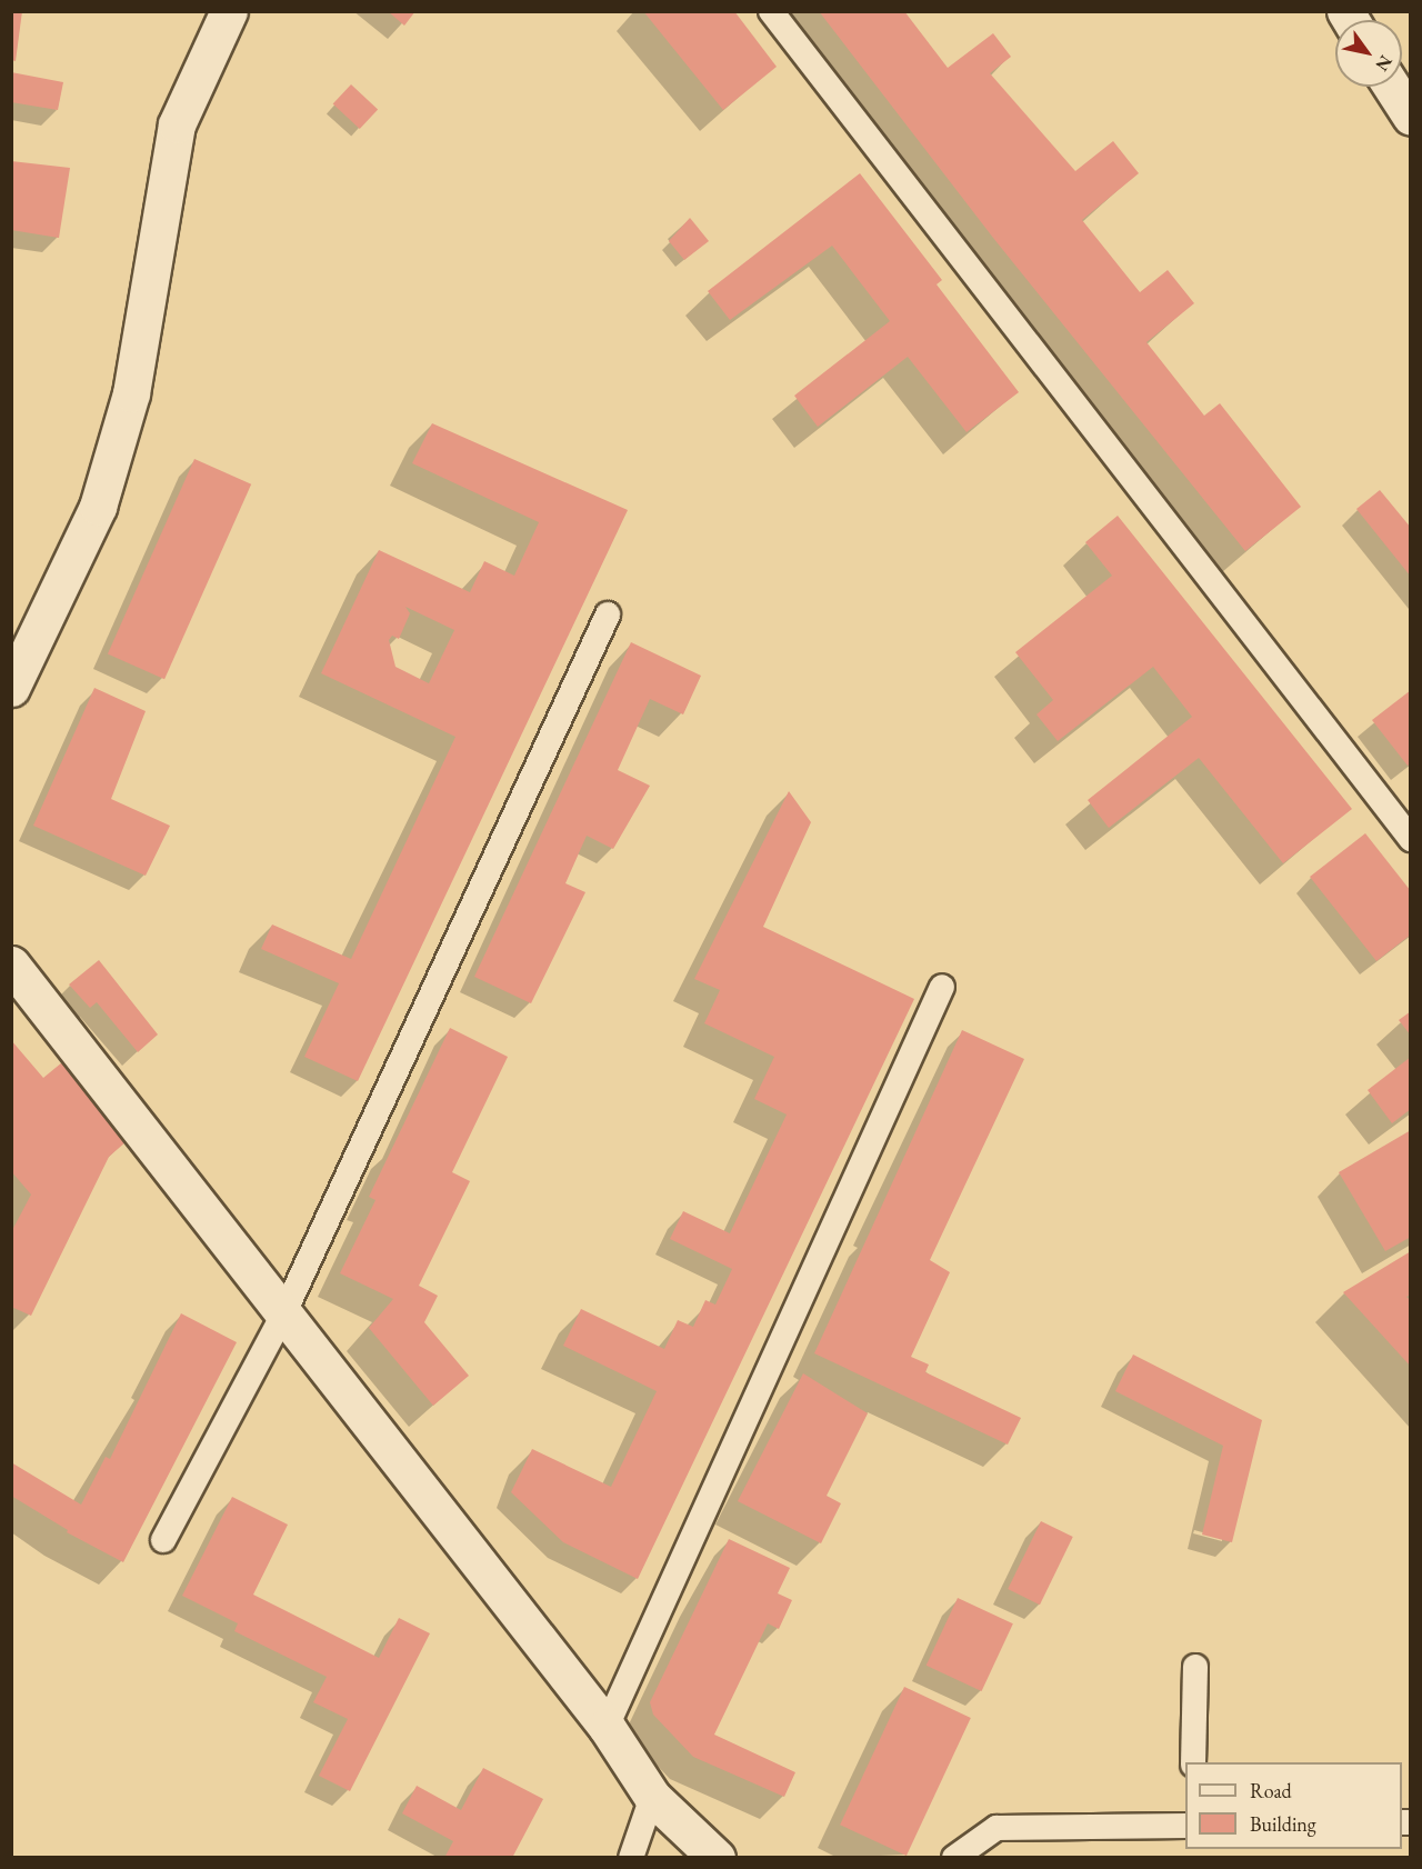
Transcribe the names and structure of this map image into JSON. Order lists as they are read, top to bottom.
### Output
{
  "legend": ["Road", "Building"],
  "north": "bottom right"
}
